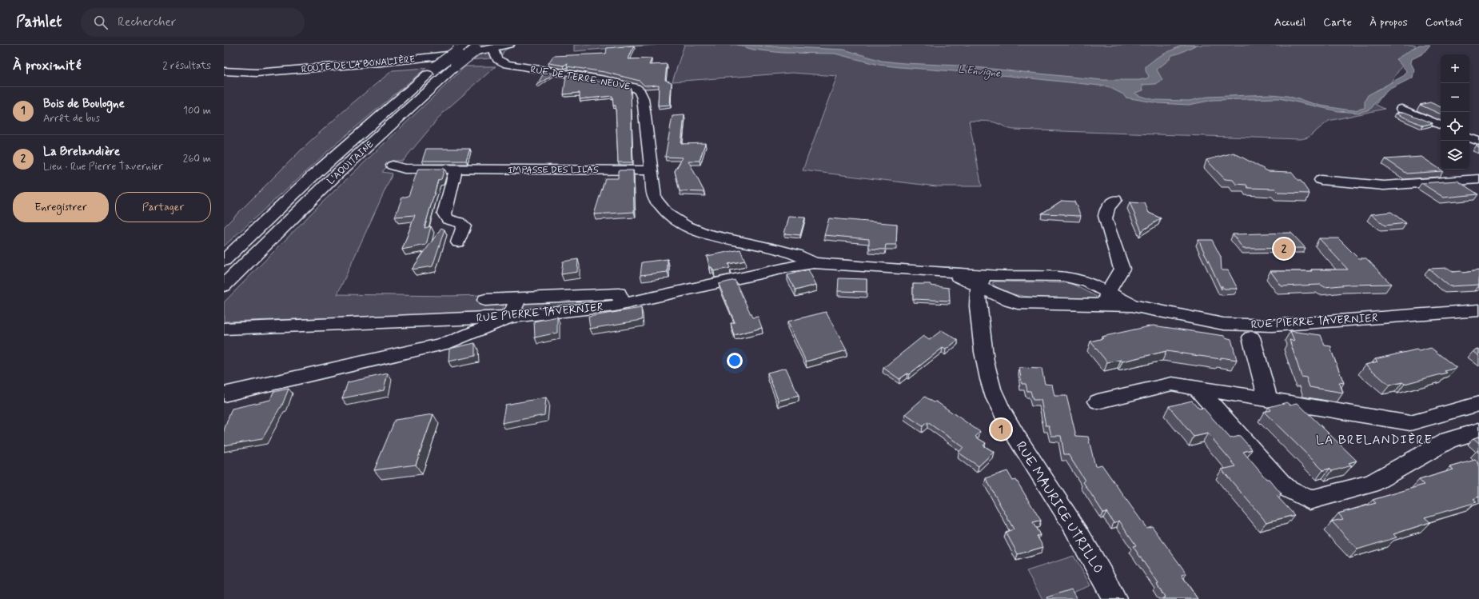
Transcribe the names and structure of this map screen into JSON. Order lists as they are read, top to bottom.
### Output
{
  "streets": {
    "highway": ["L'AQUITAINE"],
    "street": [
      "ROUTE DE LA BONALIÈRE",
      "RUE DE TERRE-NEUVE",
      "IMPASSE DES LILAS",
      "RUE PIERRE TAVERNIER",
      "RUE MAURICE UTRILLO"
    ]
  },
  "crossings": [
    ["ROUTE DE LA BONALIÈRE", "RUE DE TERRE-NEUVE"],
    ["ROUTE DE LA BONALIÈRE", "L'AQUITAINE"],
    ["RUE DE TERRE-NEUVE", "L'AQUITAINE"],
    ["RUE DE TERRE-NEUVE", "IMPASSE DES LILAS"],
    ["RUE DE TERRE-NEUVE", "RUE PIERRE TAVERNIER"],
    ["RUE PIERRE TAVERNIER", "RUE MAURICE UTRILLO"]
  ],
  "districts": ["LA BRELANDIÈRE"],
  "water": ["L'Envigne"],
  "page": {
    "header": "Pathlet",
    "search": "Rechercher",
    "nav": [
      "Accueil",
      "Carte",
      "À propos",
      "Contact"
    ],
    "heading": ["À proximité", "2 résultats"],
    "map_buttons": ["+", "−"],
    "list": [
      {
        "mark": "1",
        "name": "Bois de Boulogne",
        "note": "Arrêt de bus",
        "value": "100 m"
      },
      {
        "mark": "2",
        "name": "La Brelandière",
        "note": "Lieu · Rue Pierre Tavernier",
        "value": "260 m"
      }
    ],
    "buttons": ["Enregistrer", "Partager"],
    "pins": ["2", "1"]
  }
}
